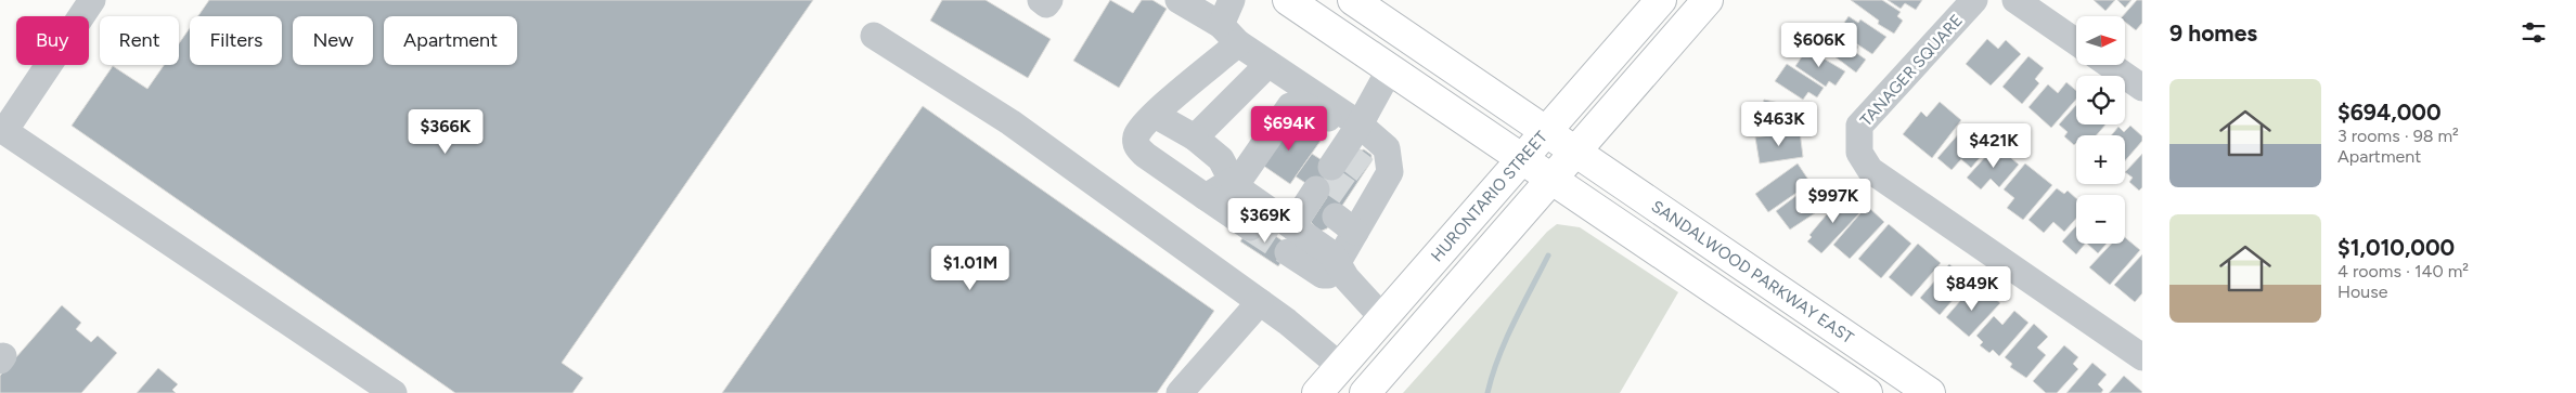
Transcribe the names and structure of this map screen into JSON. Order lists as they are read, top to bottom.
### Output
{
  "streets": {
    "main road": ["HURONTARIO STREET", "SANDALWOOD PARKWAY EAST"],
    "street": ["TANAGER SQUARE"]
  },
  "crossings": [
    ["HURONTARIO STREET", "SANDALWOOD PARKWAY EAST"]
  ],
  "north": "right",
  "page": {
    "heading": "9 homes",
    "map_buttons": ["+", "−"],
    "chip": [
      "Buy",
      "Rent",
      "Filters",
      "New",
      "Apartment"
    ],
    "price": [
      "$606K",
      "$463K",
      "$694K",
      "$366K",
      "$421K",
      "$997K",
      "$369K",
      "$1.01M",
      "$849K"
    ],
    "list": [
      {
        "name": "$694,000",
        "note": "3 rooms · 98 m² · Apartment"
      },
      {
        "name": "$1,010,000",
        "note": "4 rooms · 140 m² · House"
      }
    ]
  }
}
